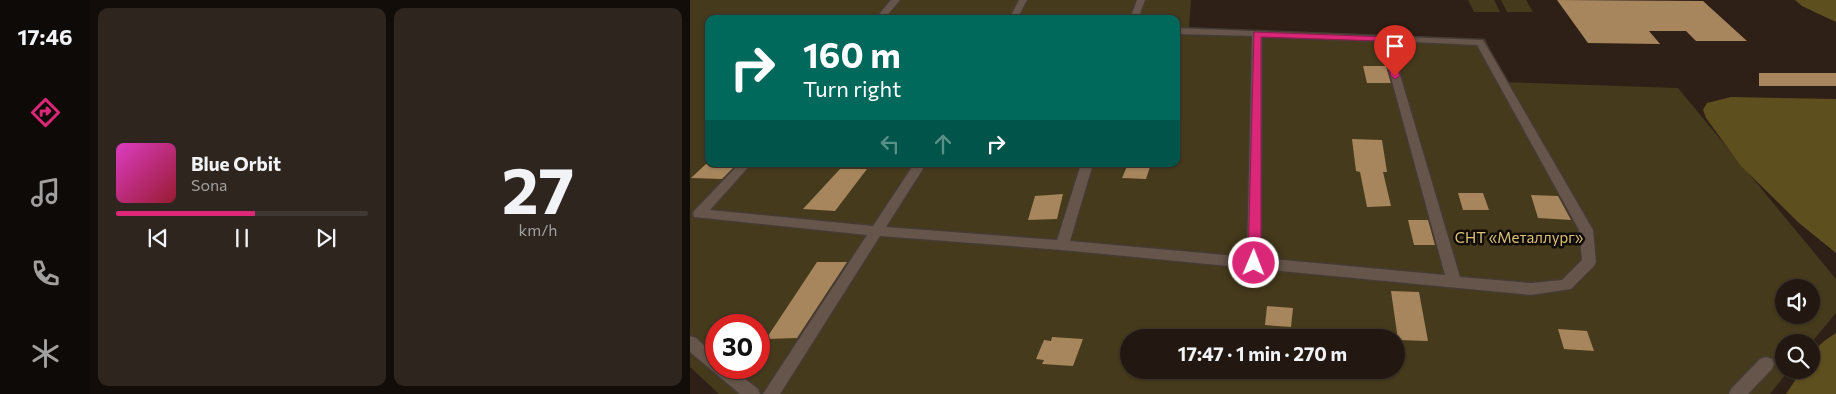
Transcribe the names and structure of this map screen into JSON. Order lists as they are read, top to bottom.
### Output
{
  "parks": ["СНТ «Металлург»"],
  "page": {
    "tabs": "17:46",
    "tile": ["27", "km/h"],
    "turn": ["160 m", "Turn right"],
    "song": ["Blue Orbit", "Sona"],
    "limit": "30",
    "trip": "17:47 · 1 min · 270 m"
  }
}
